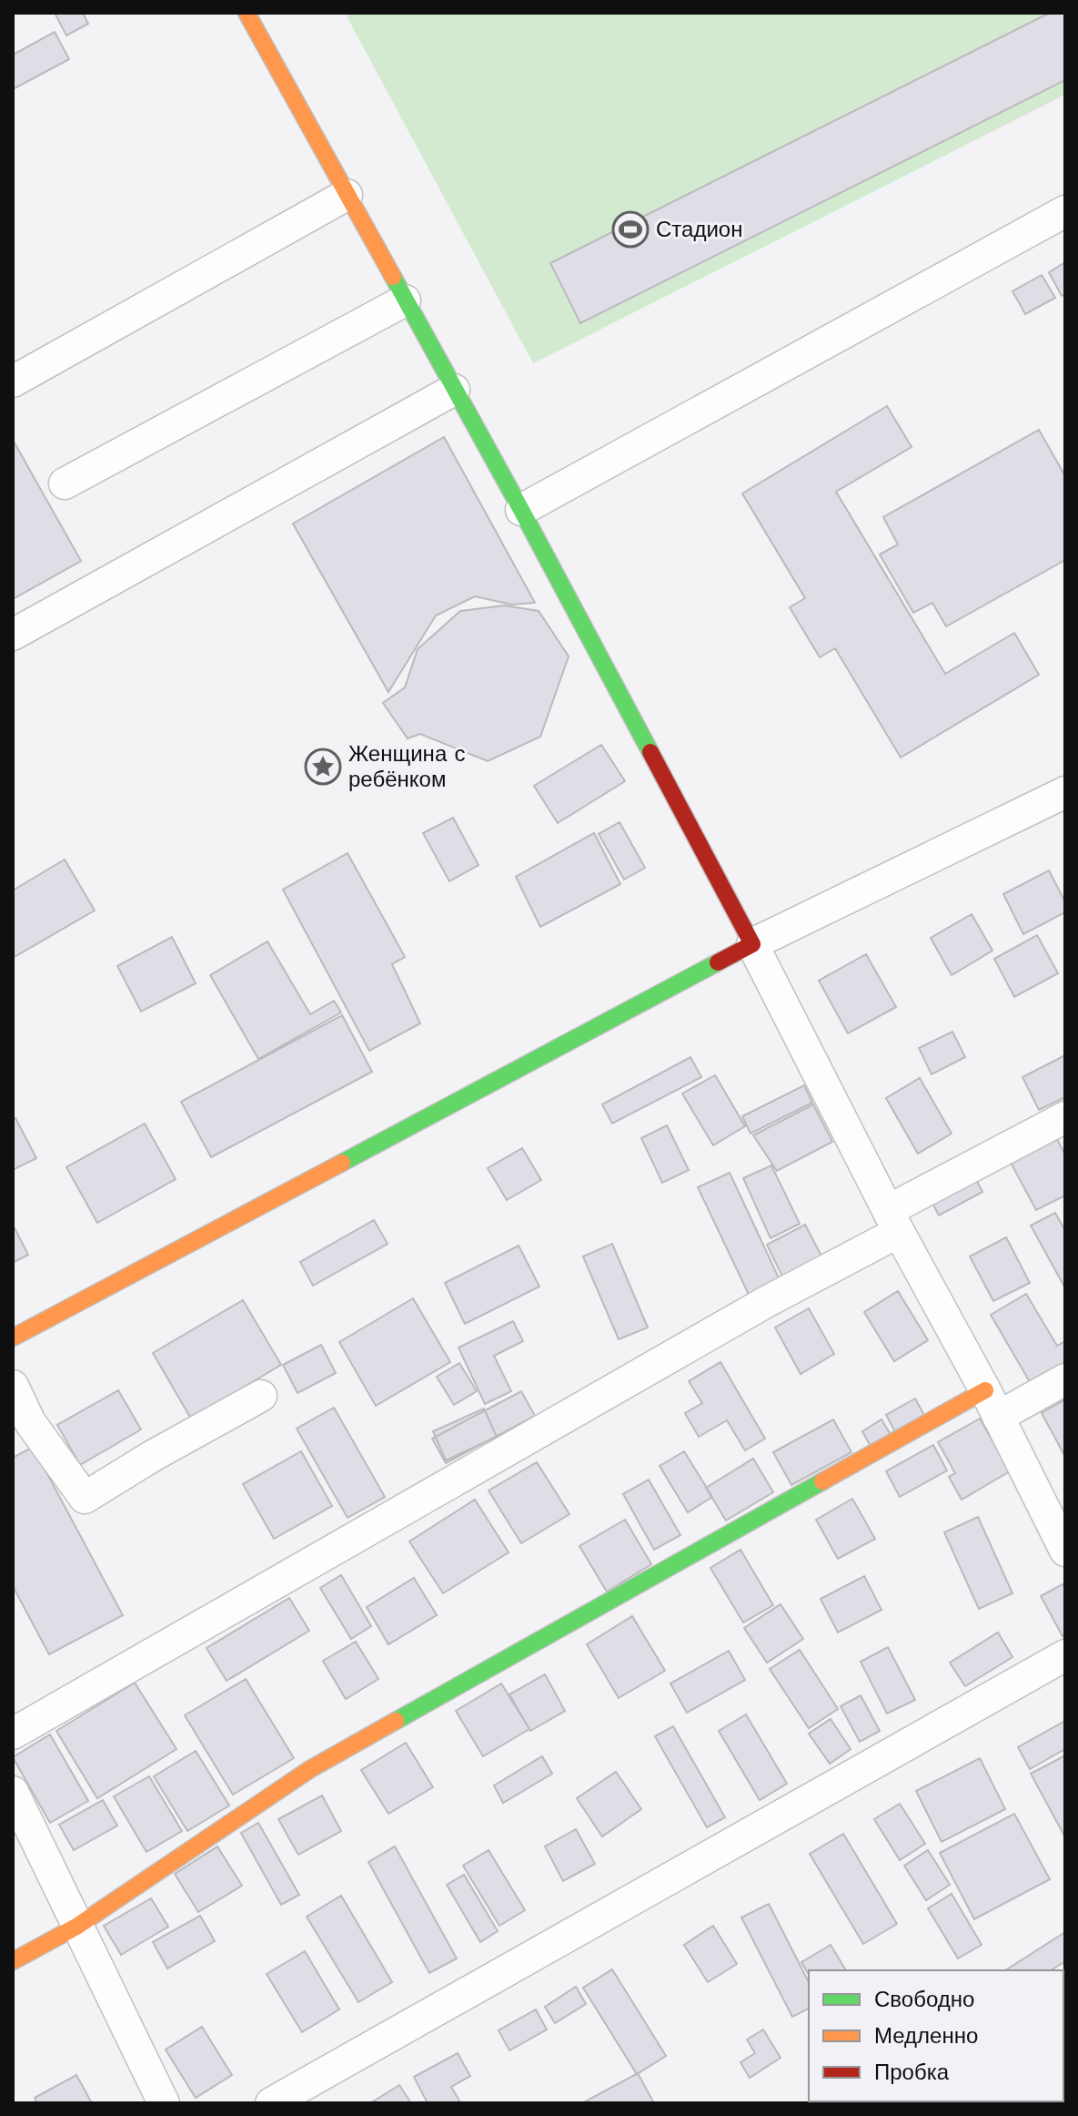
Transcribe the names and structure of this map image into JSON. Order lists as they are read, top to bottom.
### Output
{
  "places": {
    "sports": ["Стадион"],
    "place": ["Женщина с ребёнком"]
  },
  "legend": ["Свободно", "Медленно", "Пробка"]
}
